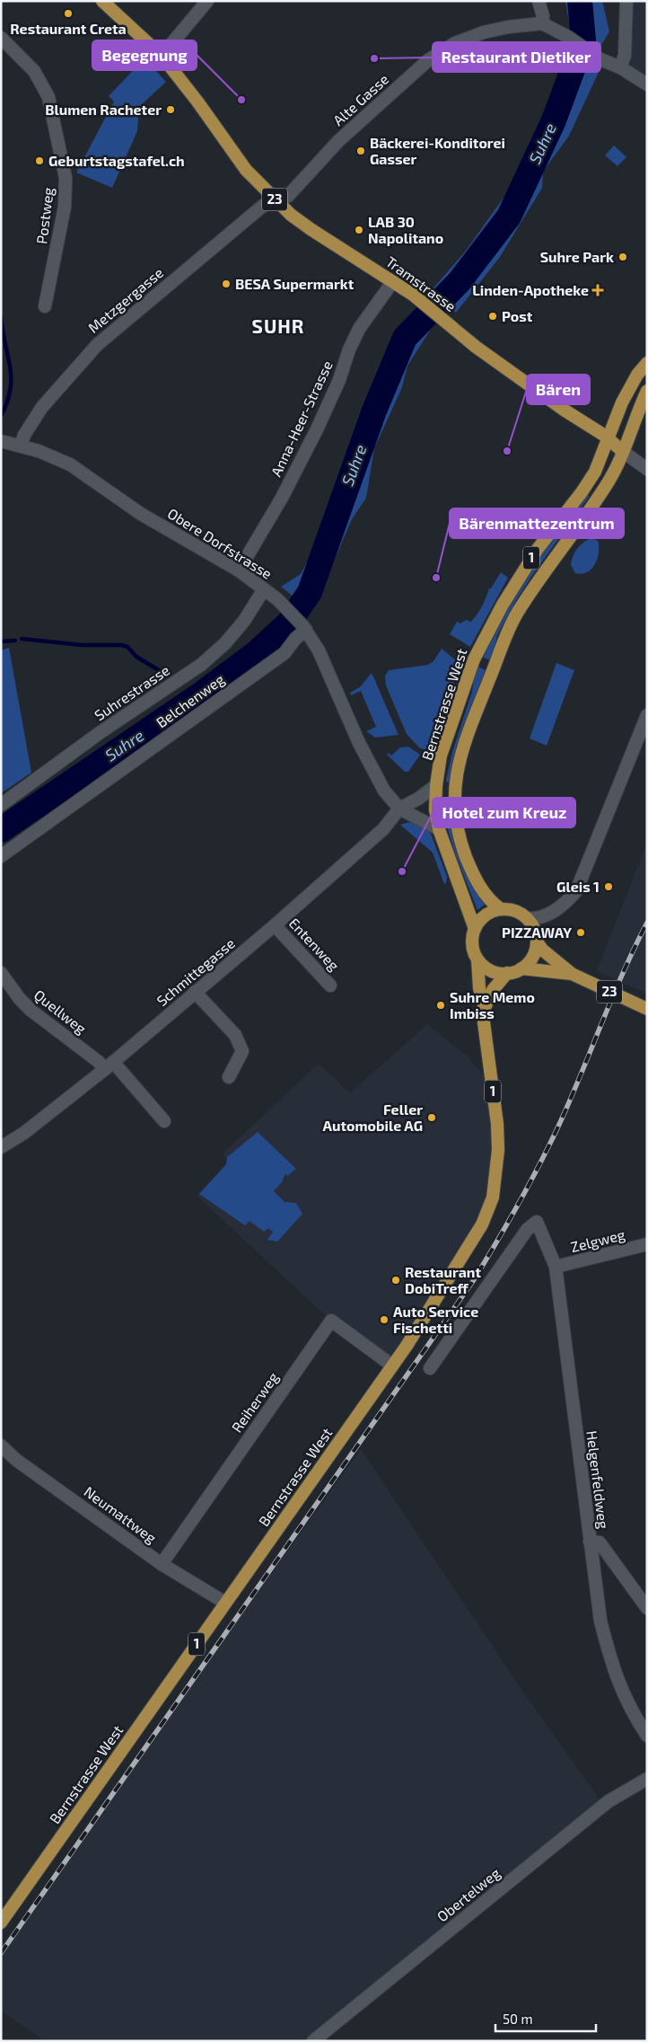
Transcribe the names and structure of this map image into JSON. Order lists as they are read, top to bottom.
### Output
{
  "streets": {
    "main road": [
      "23",
      "Tramstrasse",
      "1",
      "Bernstrasse West"
    ],
    "street": [
      "Alte Gasse",
      "Postweg",
      "Metzgergasse",
      "Anna-Heer-Strasse",
      "Obere Dorfstrasse",
      "Suhrestrasse",
      "Belchenweg",
      "Entenweg",
      "Schmittegasse",
      "Quellweg",
      "Zelgweg",
      "Reiherweg",
      "Helgenfeldweg",
      "Neumattweg",
      "Obertelweg"
    ]
  },
  "crossings": [
    ["Alte Gasse", "Tramstrasse"],
    ["Alte Gasse", "Metzgergasse"],
    ["23", "Tramstrasse"],
    ["23", "1"],
    ["23", "Bernstrasse West"],
    ["Tramstrasse", "Metzgergasse"],
    ["Tramstrasse", "Anna-Heer-Strasse"],
    ["Tramstrasse", "1"],
    ["Tramstrasse", "Bernstrasse West"],
    ["Metzgergasse", "Obere Dorfstrasse"],
    ["Anna-Heer-Strasse", "Obere Dorfstrasse"],
    ["Obere Dorfstrasse", "Suhrestrasse"],
    ["Obere Dorfstrasse", "Belchenweg"],
    ["Obere Dorfstrasse", "Schmittegasse"],
    ["1", "Bernstrasse West"],
    ["Bernstrasse West", "Reiherweg"],
    ["Bernstrasse West", "Neumattweg"],
    ["Entenweg", "Schmittegasse"],
    ["Schmittegasse", "Quellweg"],
    ["Zelgweg", "Helgenfeldweg"],
    ["Reiherweg", "Neumattweg"]
  ],
  "districts": ["SUHR"],
  "water": ["Suhre"],
  "places": {
    "other": [
      "Restaurant Creta",
      "Restaurant Dietiker",
      "Begegnung",
      "Blumen Racheter",
      "Bäckerei-Konditorei Gasser",
      "Geburtstagstafel.ch",
      "LAB 30 Napolitano",
      "Suhre Park",
      "BESA Supermarkt",
      "Post",
      "Bären",
      "Bärenmattezentrum",
      "Hotel zum Kreuz",
      "Gleis 1",
      "PIZZAWAY",
      "Suhre Memo Imbiss",
      "Feller Automobile AG",
      "Restaurant DobiTreff",
      "Auto Service Fischetti"
    ],
    "health": ["Linden-Apotheke"]
  },
  "scale_bar": "50 m"
}
